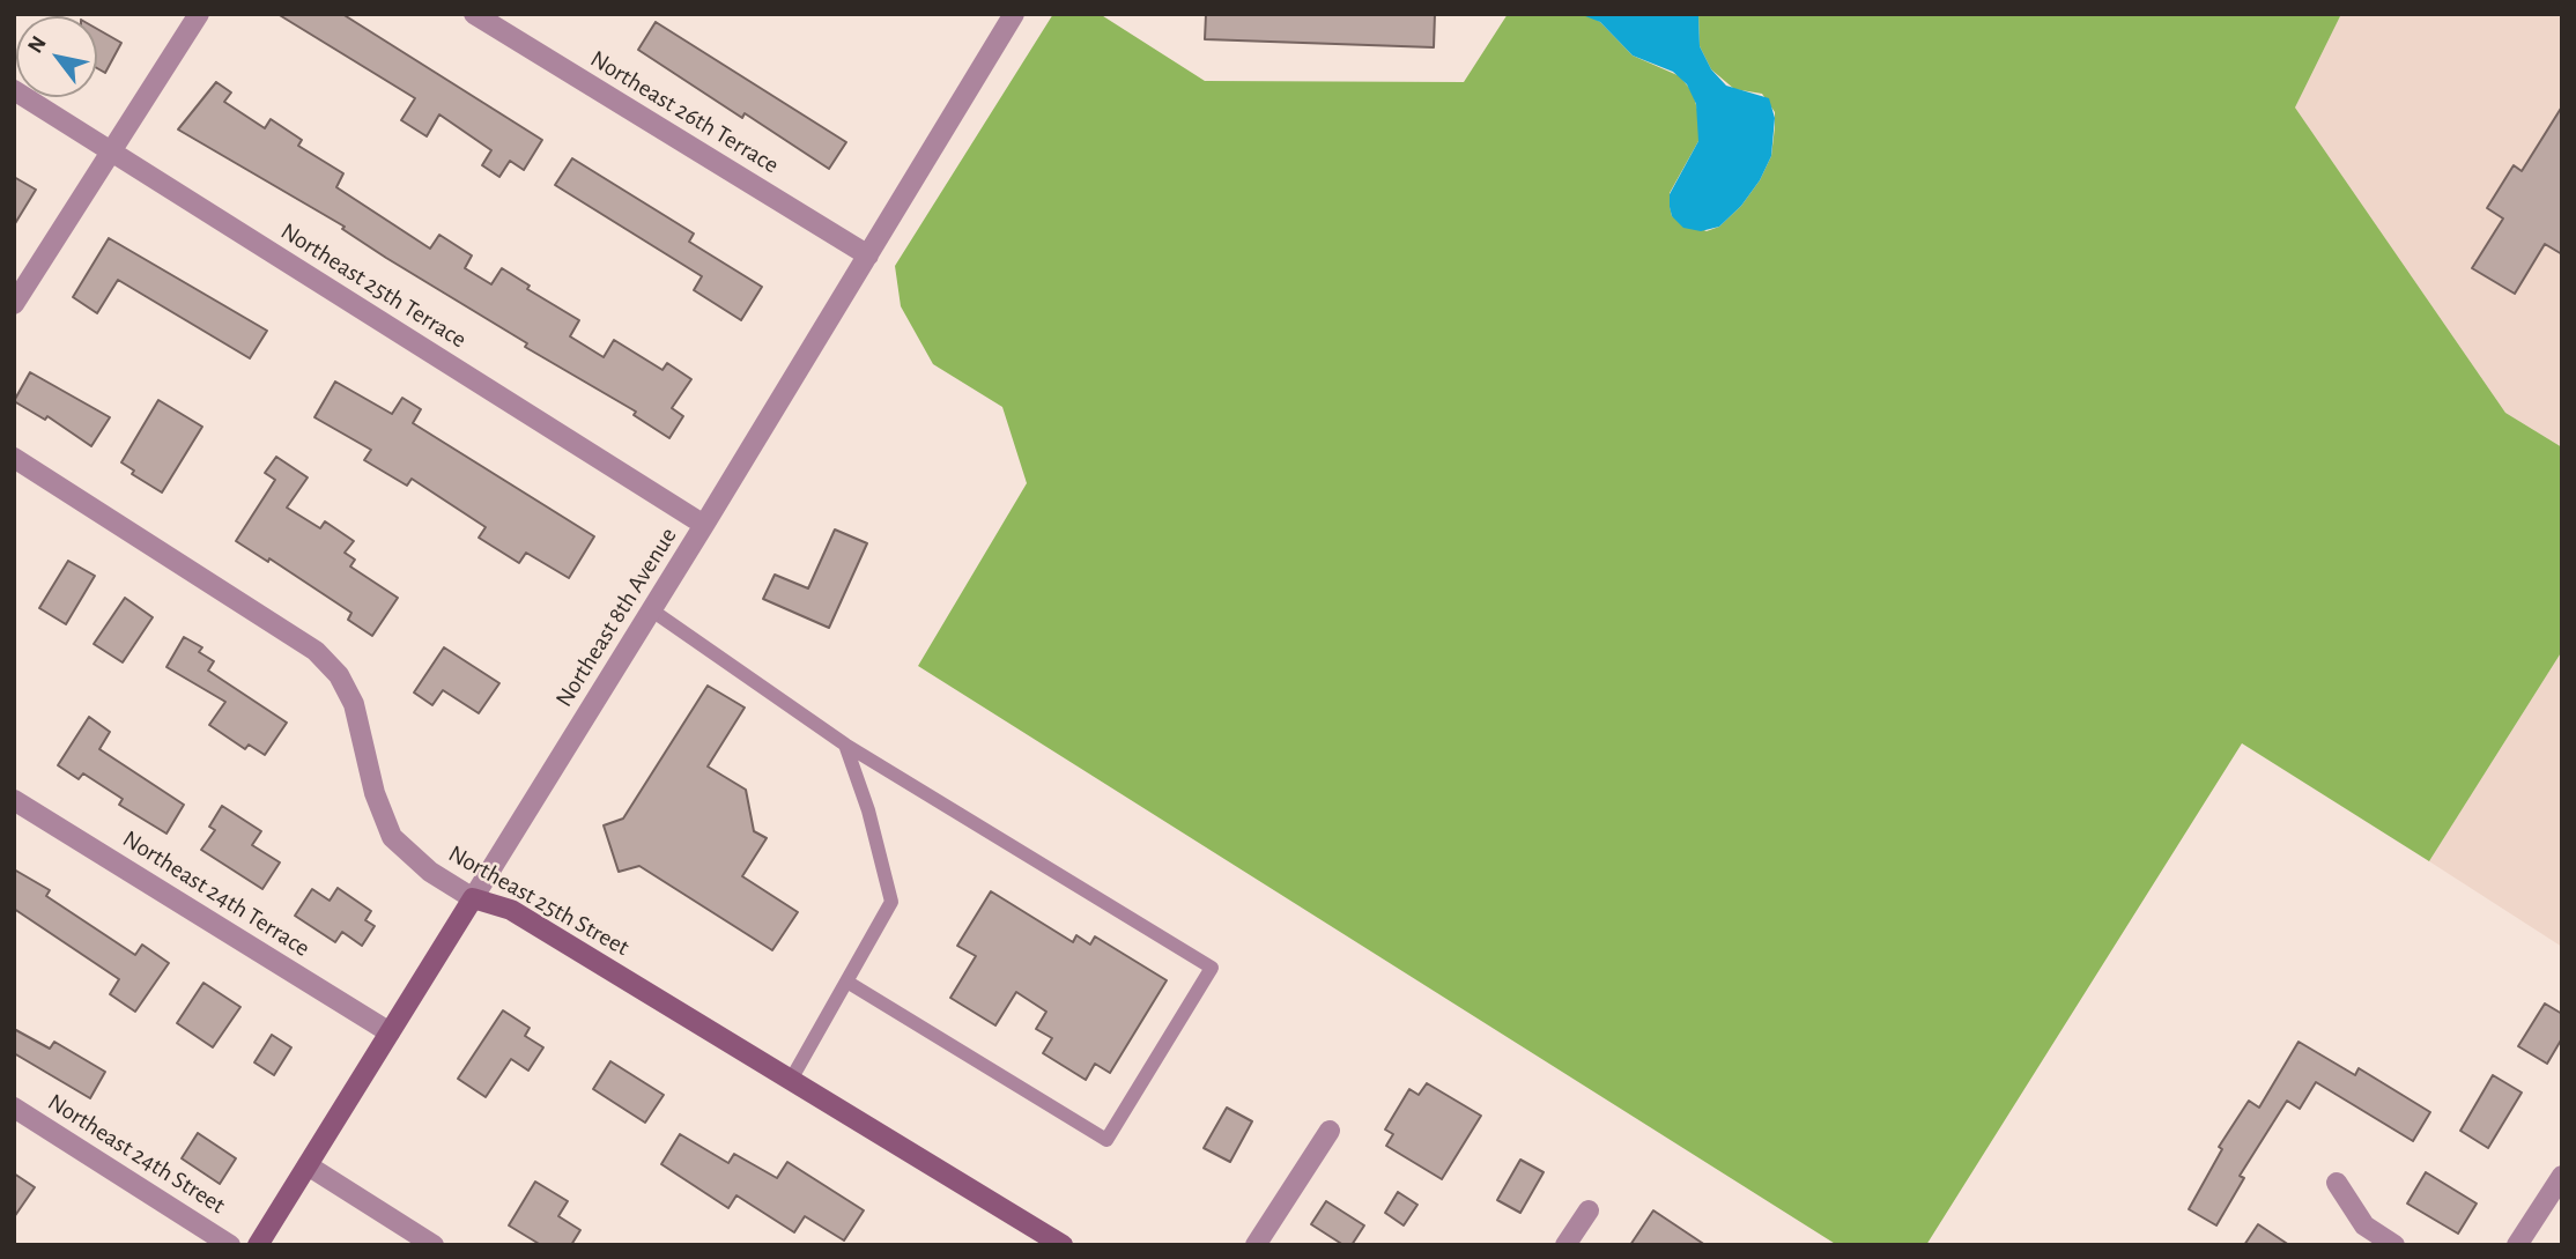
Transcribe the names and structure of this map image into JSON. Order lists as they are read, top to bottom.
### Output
{
  "streets": {
    "street": [
      "Northeast 26th Terrace",
      "Northeast 25th Terrace",
      "Northeast 8th Avenue",
      "Northeast 24th Terrace",
      "Northeast 25th Street",
      "Northeast 24th Street"
    ]
  },
  "crossings": [
    ["Northeast 26th Terrace", "Northeast 8th Avenue"],
    ["Northeast 25th Terrace", "Northeast 8th Avenue"],
    ["Northeast 8th Avenue", "Northeast 24th Terrace"],
    ["Northeast 8th Avenue", "Northeast 25th Street"]
  ],
  "north": "top left"
}
